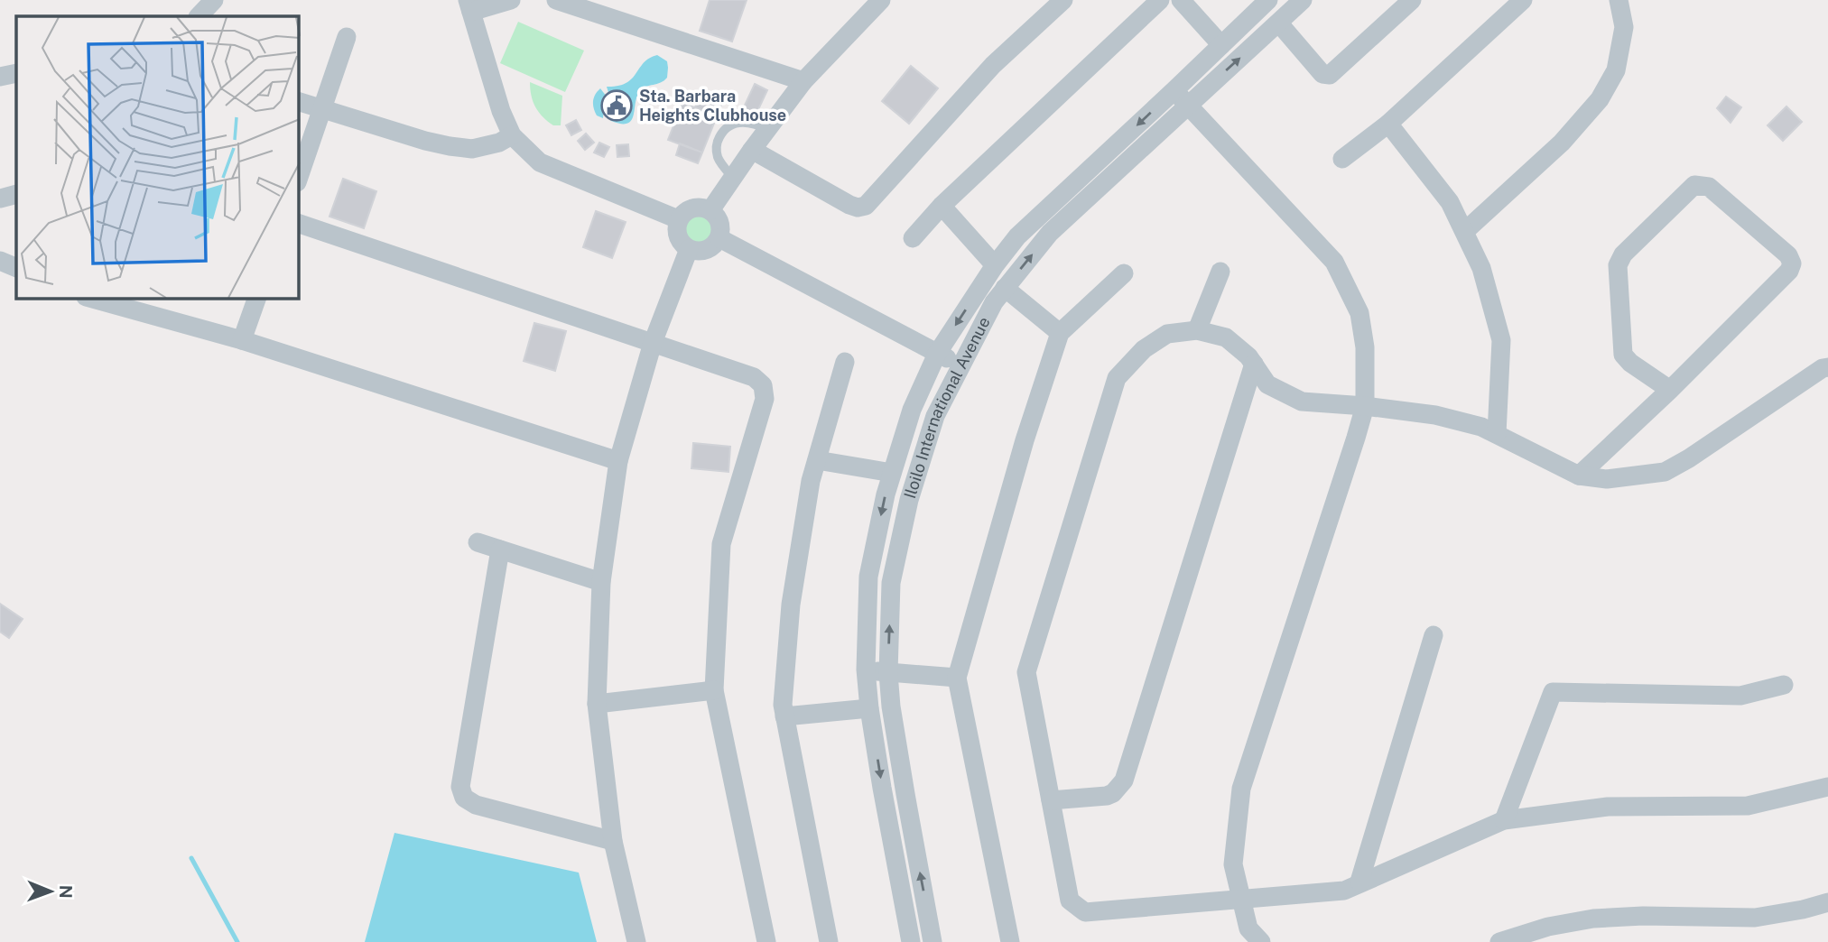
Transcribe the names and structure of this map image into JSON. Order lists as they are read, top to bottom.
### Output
{
  "streets": {
    "street": ["Iloilo International Avenue"]
  },
  "places": {
    "public building": ["Sta. Barbara Heights Clubhouse"]
  },
  "north": "right"
}
